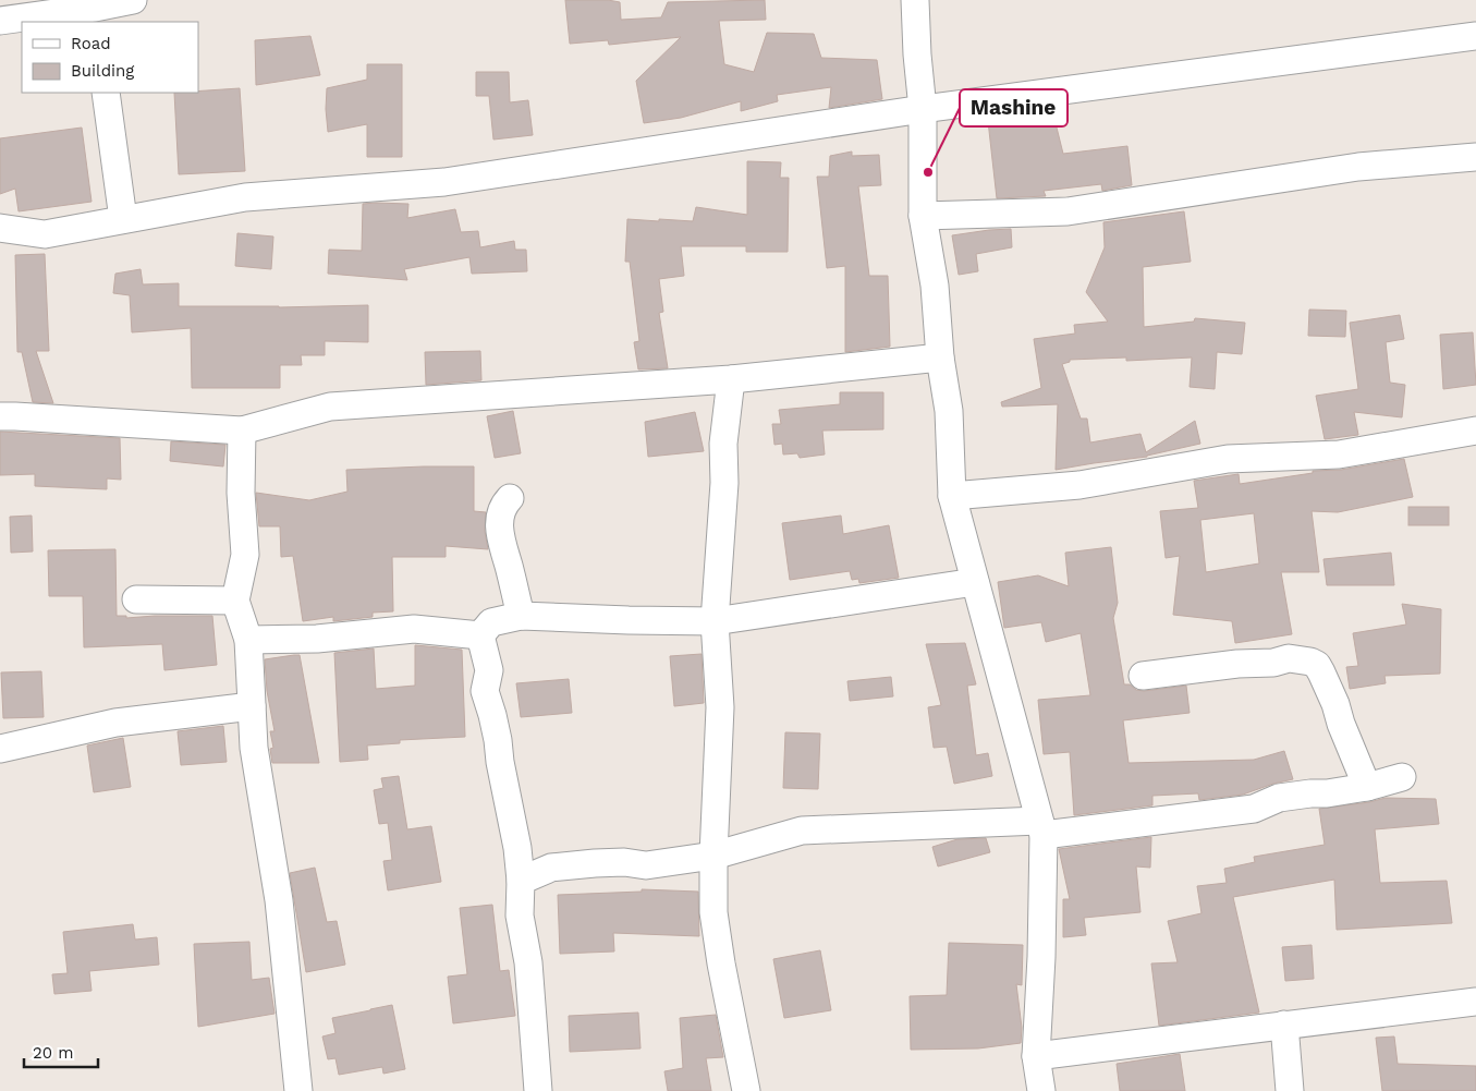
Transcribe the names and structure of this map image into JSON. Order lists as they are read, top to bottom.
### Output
{
  "places": ["Mashine"],
  "legend": ["Road", "Building"],
  "scale_bar": "20 m"
}
